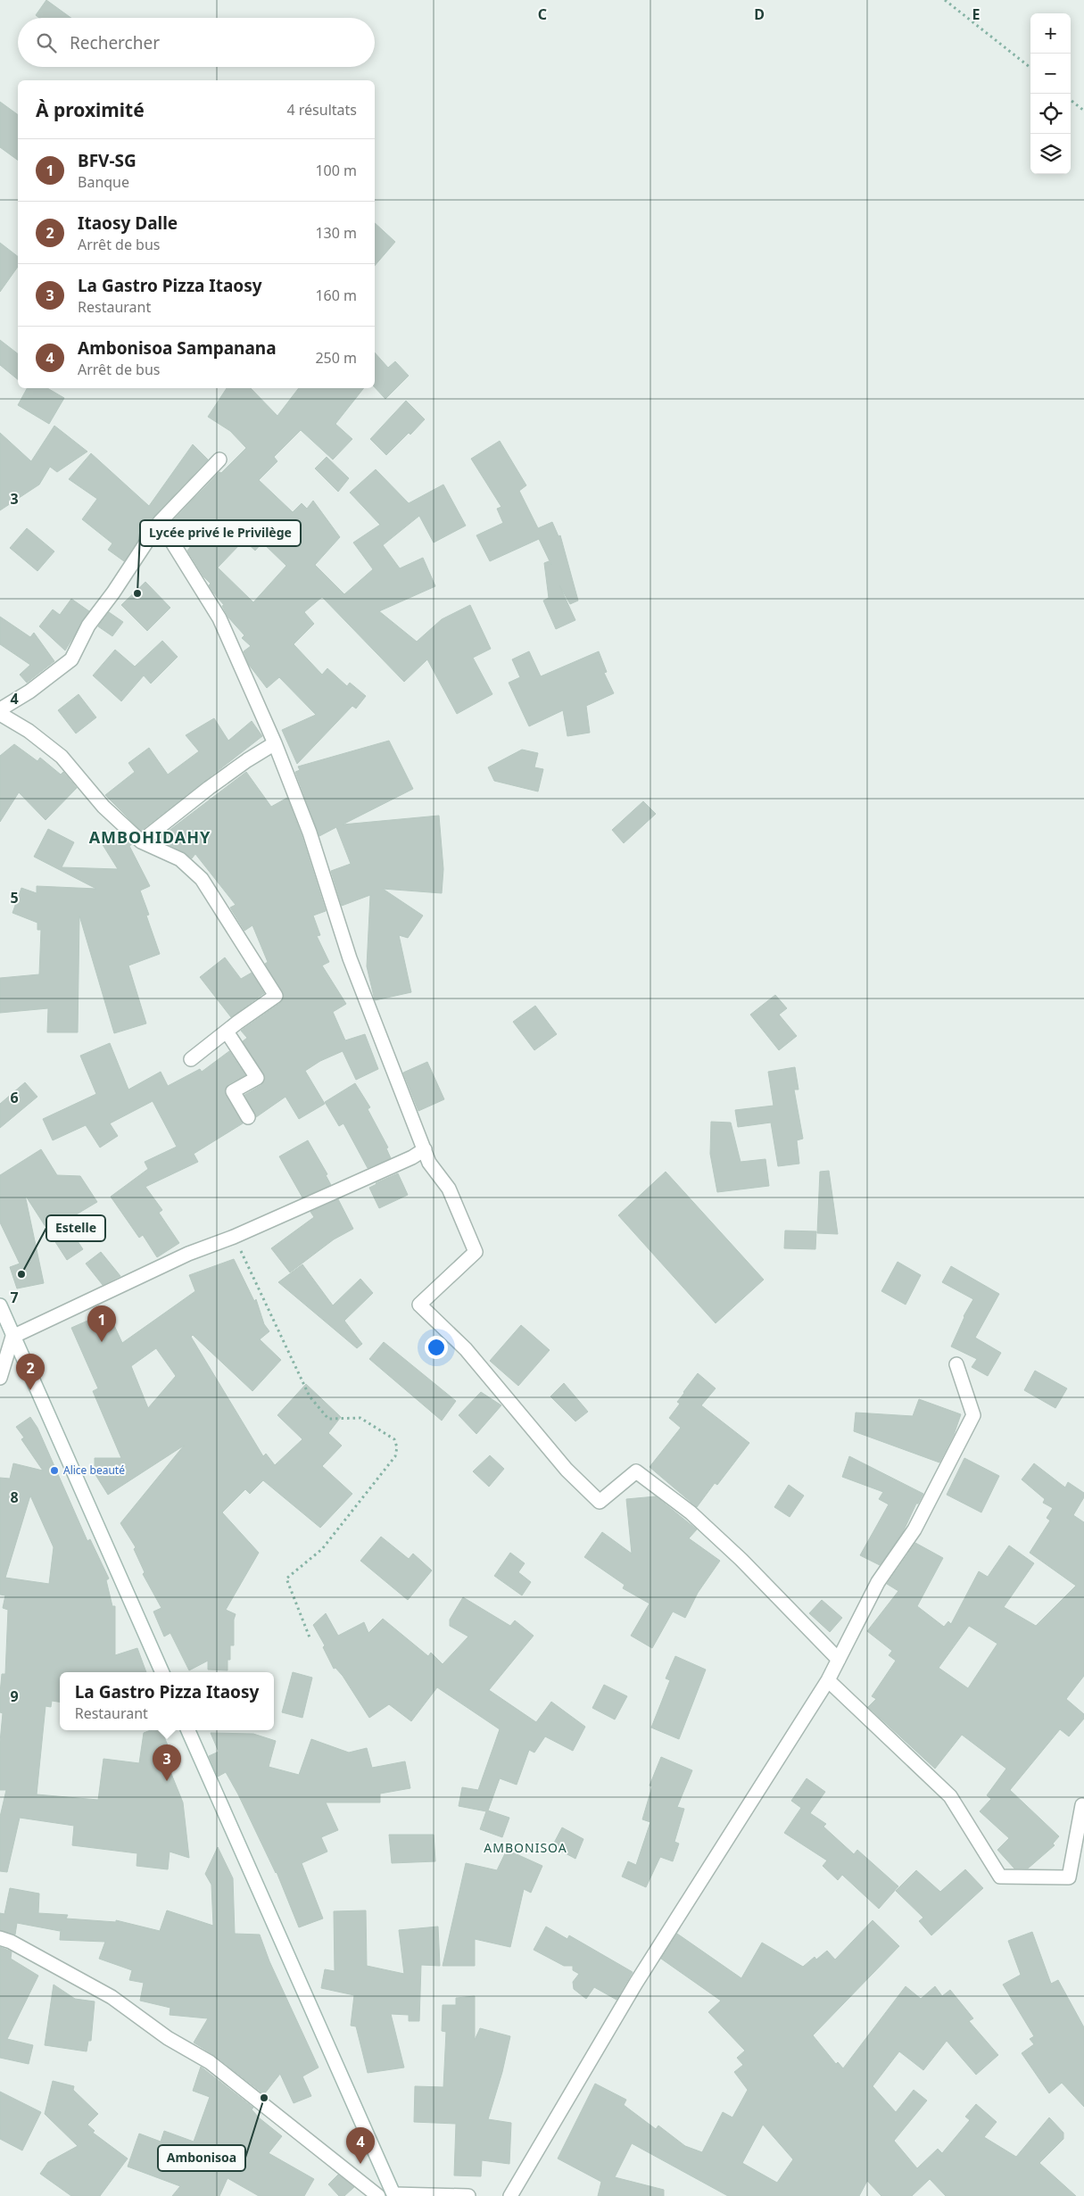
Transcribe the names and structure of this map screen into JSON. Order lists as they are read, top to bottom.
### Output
{
  "districts": ["AMBOHIDAHY", "AMBONISOA"],
  "places": [
    "Lycée privé le Privilège",
    "Estelle",
    "Alice beauté",
    "Ambonisoa"
  ],
  "page": {
    "map_buttons": ["+", "−"],
    "search": "Rechercher",
    "heading": ["À proximité", "4 résultats"],
    "list": [
      {
        "mark": "1",
        "name": "BFV-SG",
        "note": "Banque",
        "value": "100 m"
      },
      {
        "mark": "2",
        "name": "Itaosy Dalle",
        "note": "Arrêt de bus",
        "value": "130 m"
      },
      {
        "mark": "3",
        "name": "La Gastro Pizza Itaosy",
        "note": "Restaurant",
        "value": "160 m"
      },
      {
        "mark": "4",
        "name": "Ambonisoa Sampanana",
        "note": "Arrêt de bus",
        "value": "250 m"
      }
    ],
    "pins": [
      "1",
      "2",
      "3",
      "4"
    ],
    "popup": ["La Gastro Pizza Itaosy", "Restaurant"]
  },
  "grid": {
    "columns": ["C", "D", "E"],
    "rows": [
      "3",
      "4",
      "5",
      "6",
      "7",
      "8",
      "9"
    ]
  }
}
